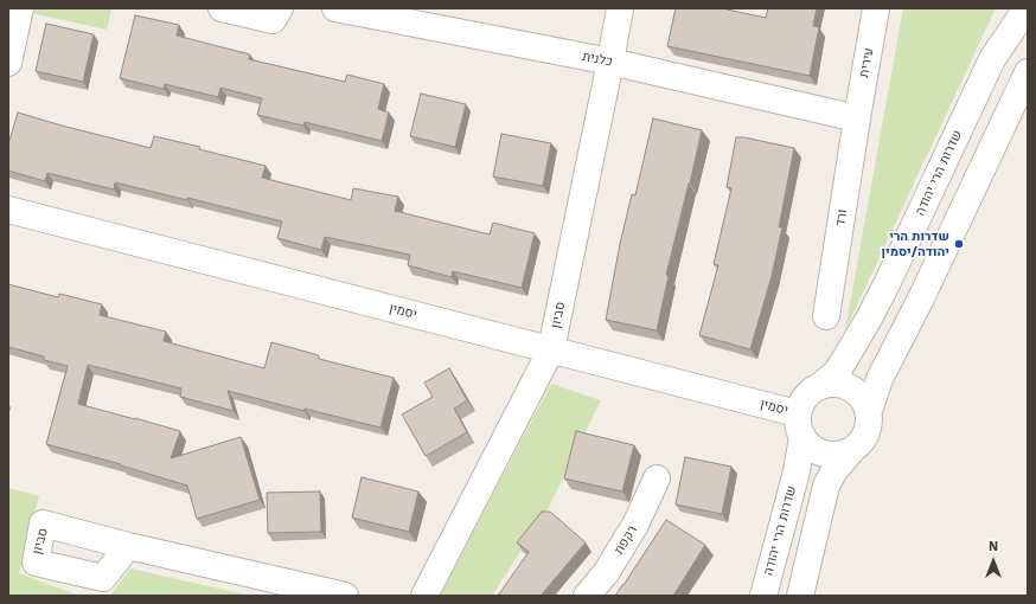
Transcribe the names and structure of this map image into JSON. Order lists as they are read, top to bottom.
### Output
{
  "streets": {
    "street": [
      "כלנית",
      "עירית",
      "שדרות הרי יהודה",
      "ורד",
      "יסמין",
      "סביון",
      "רקפת"
    ]
  },
  "crossings": [
    ["כלנית", "עירית"],
    ["כלנית", "ורד"],
    ["כלנית", "סביון"],
    ["עירית", "ורד"],
    ["שדרות הרי יהודה", "יסמין"],
    ["יסמין", "סביון"]
  ],
  "places": ["שדרות הרי יהודה/יסמין"],
  "north": "top"
}
